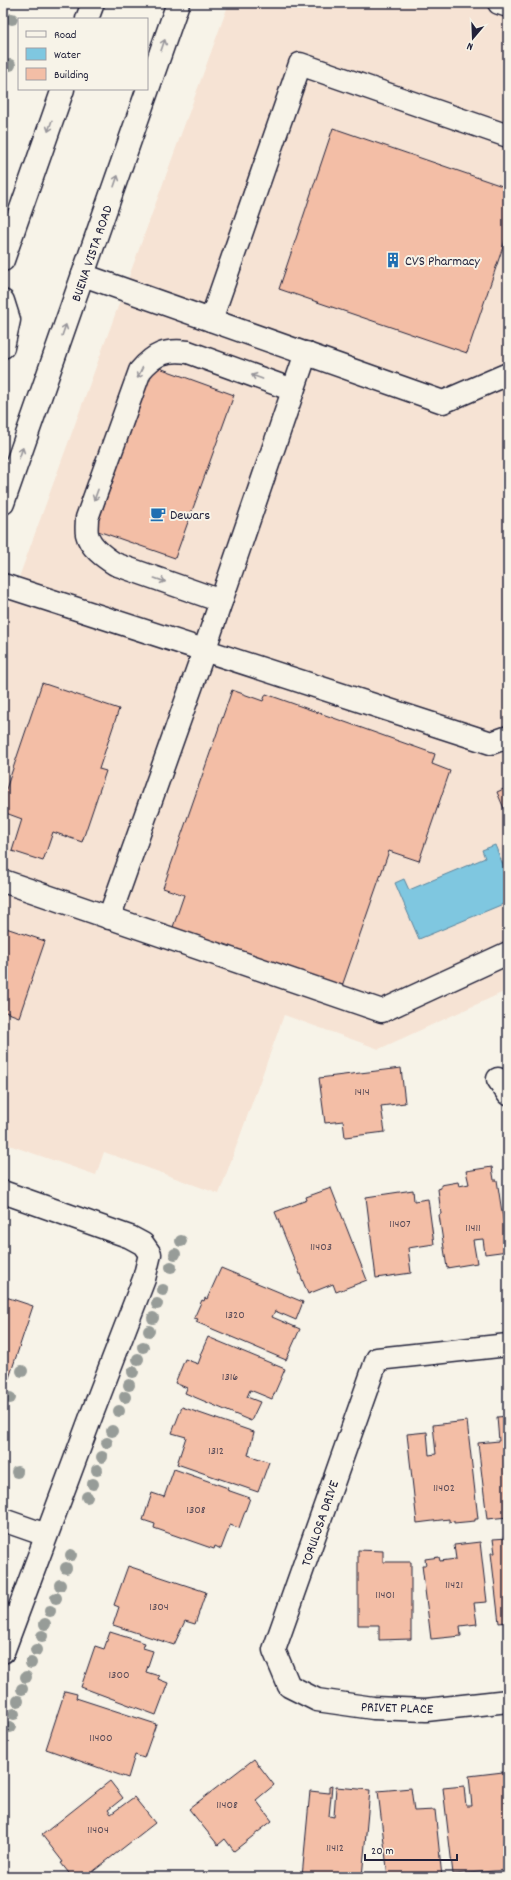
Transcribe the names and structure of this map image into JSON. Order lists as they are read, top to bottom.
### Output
{
  "streets": {
    "main road": ["BUENA VISTA ROAD", "TORULOSA DRIVE", "PRIVET PLACE"]
  },
  "crossings": [
    ["TORULOSA DRIVE", "PRIVET PLACE"]
  ],
  "places": {
    "building": ["CVS Pharmacy"],
    "cafe": ["Dewars"]
  },
  "house_numbers": [
    "1414",
    "11407",
    "11411",
    "11403",
    "1320",
    "1316",
    "1312",
    "11402",
    "1308",
    "11421",
    "11401",
    "1304",
    "1300",
    "11400",
    "11408",
    "11404",
    "11412"
  ],
  "legend": ["Road", "Water", "Building"],
  "scale_bar": "20 m",
  "north": "bottom"
}
